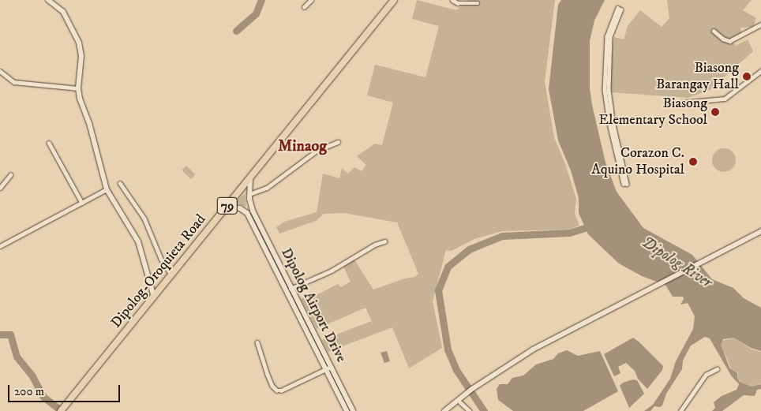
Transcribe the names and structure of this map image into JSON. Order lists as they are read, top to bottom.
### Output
{
  "streets": {
    "highway": ["79", "Dipolog-Oroquieta Road"],
    "main road": ["Dipolog Airport Drive"]
  },
  "crossings": [
    ["Dipolog-Oroquieta Road", "Dipolog Airport Drive"]
  ],
  "districts": ["Minaog"],
  "water": ["Dipolog River"],
  "places": ["Biasong Barangay Hall", "Biasong Elementary School", "Corazon C. Aquino Hospital"],
  "scale_bar": "200 m"
}
